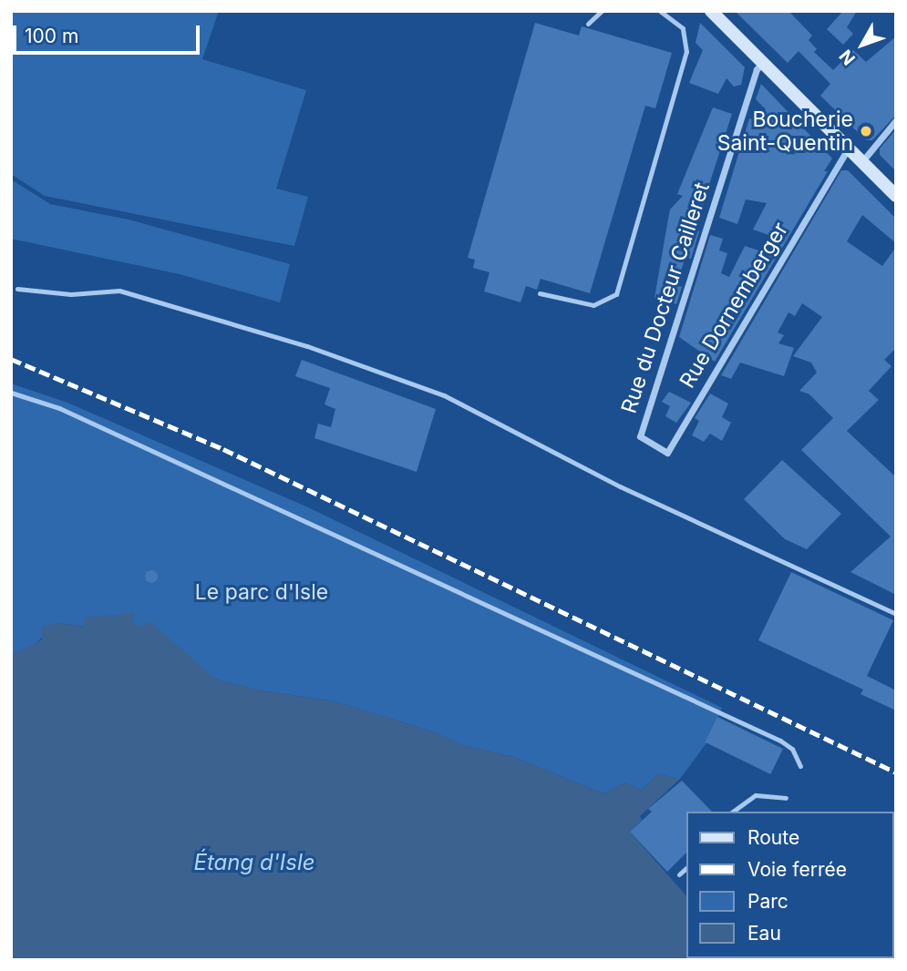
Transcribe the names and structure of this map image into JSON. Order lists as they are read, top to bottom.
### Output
{
  "streets": {
    "street": ["Rue du Docteur Cailleret", "Rue Dornemberger"]
  },
  "crossings": [
    ["Rue du Docteur Cailleret", "Rue Dornemberger"]
  ],
  "water": ["Étang d'Isle"],
  "parks": ["Le parc d'Isle"],
  "places": ["Boucherie Saint-Quentin"],
  "legend": [
    "Route",
    "Voie ferrée",
    "Parc",
    "Eau"
  ],
  "scale_bar": "100 m",
  "north": "bottom left"
}
